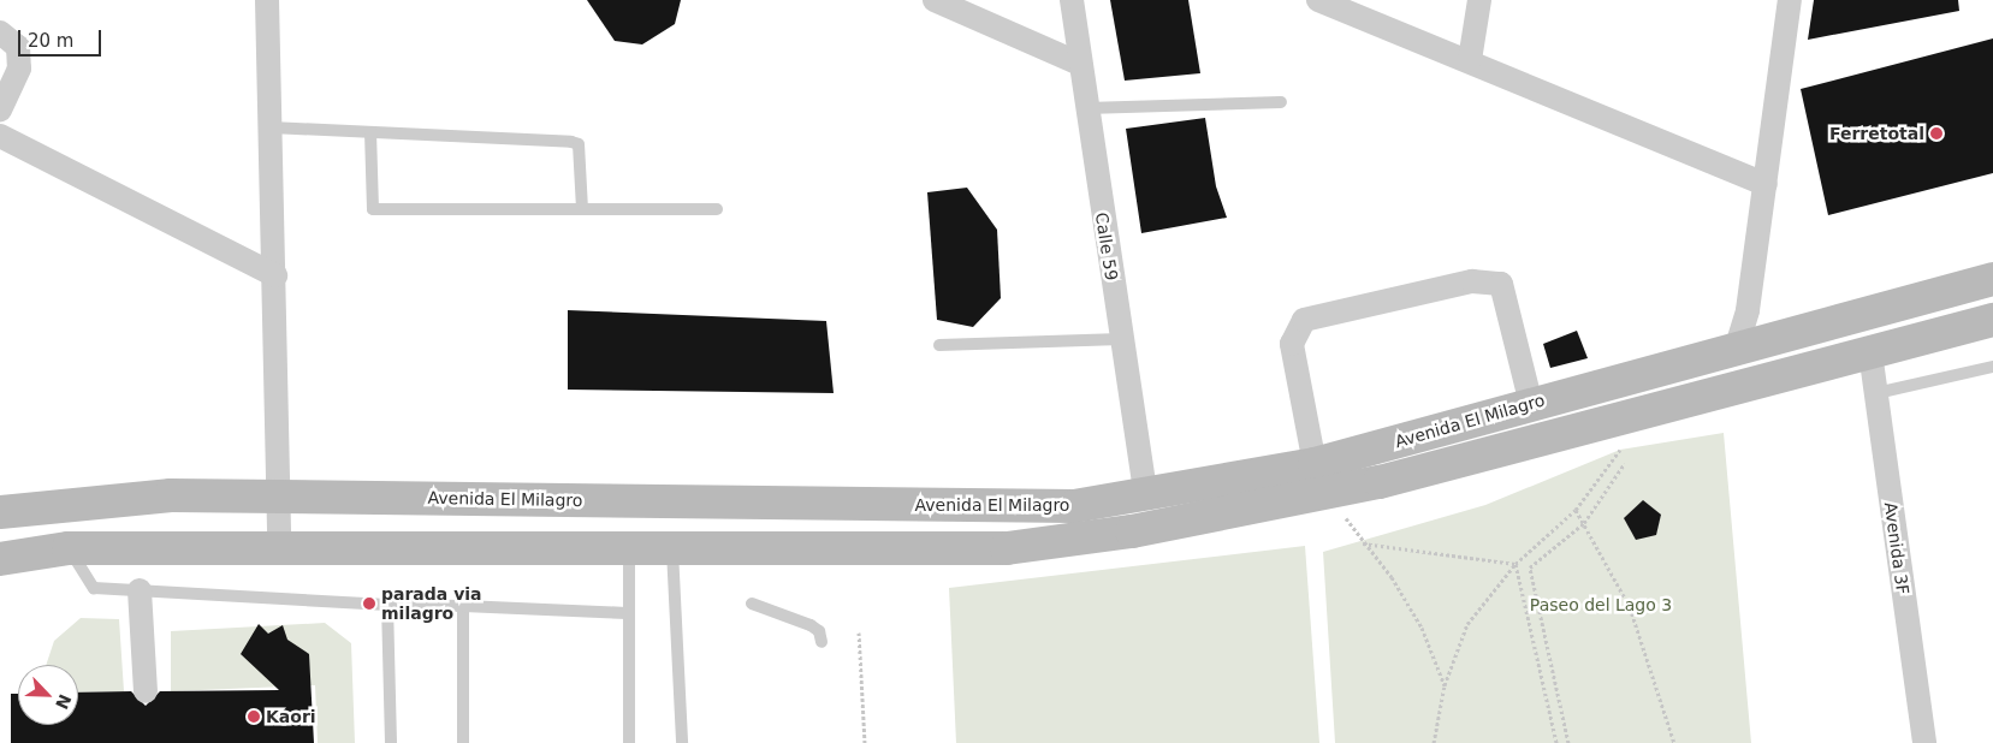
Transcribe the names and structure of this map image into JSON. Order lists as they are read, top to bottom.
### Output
{
  "streets": {
    "main road": ["Avenida El Milagro"],
    "street": ["Calle 59", "Avenida 3F"]
  },
  "crossings": [
    ["Calle 59", "Avenida El Milagro"],
    ["Avenida El Milagro", "Avenida 3F"]
  ],
  "parks": ["Paseo del Lago 3"],
  "places": ["Ferretotal", "parada via milagro", "Kaori"],
  "scale_bar": "20 m",
  "north": "bottom right"
}
